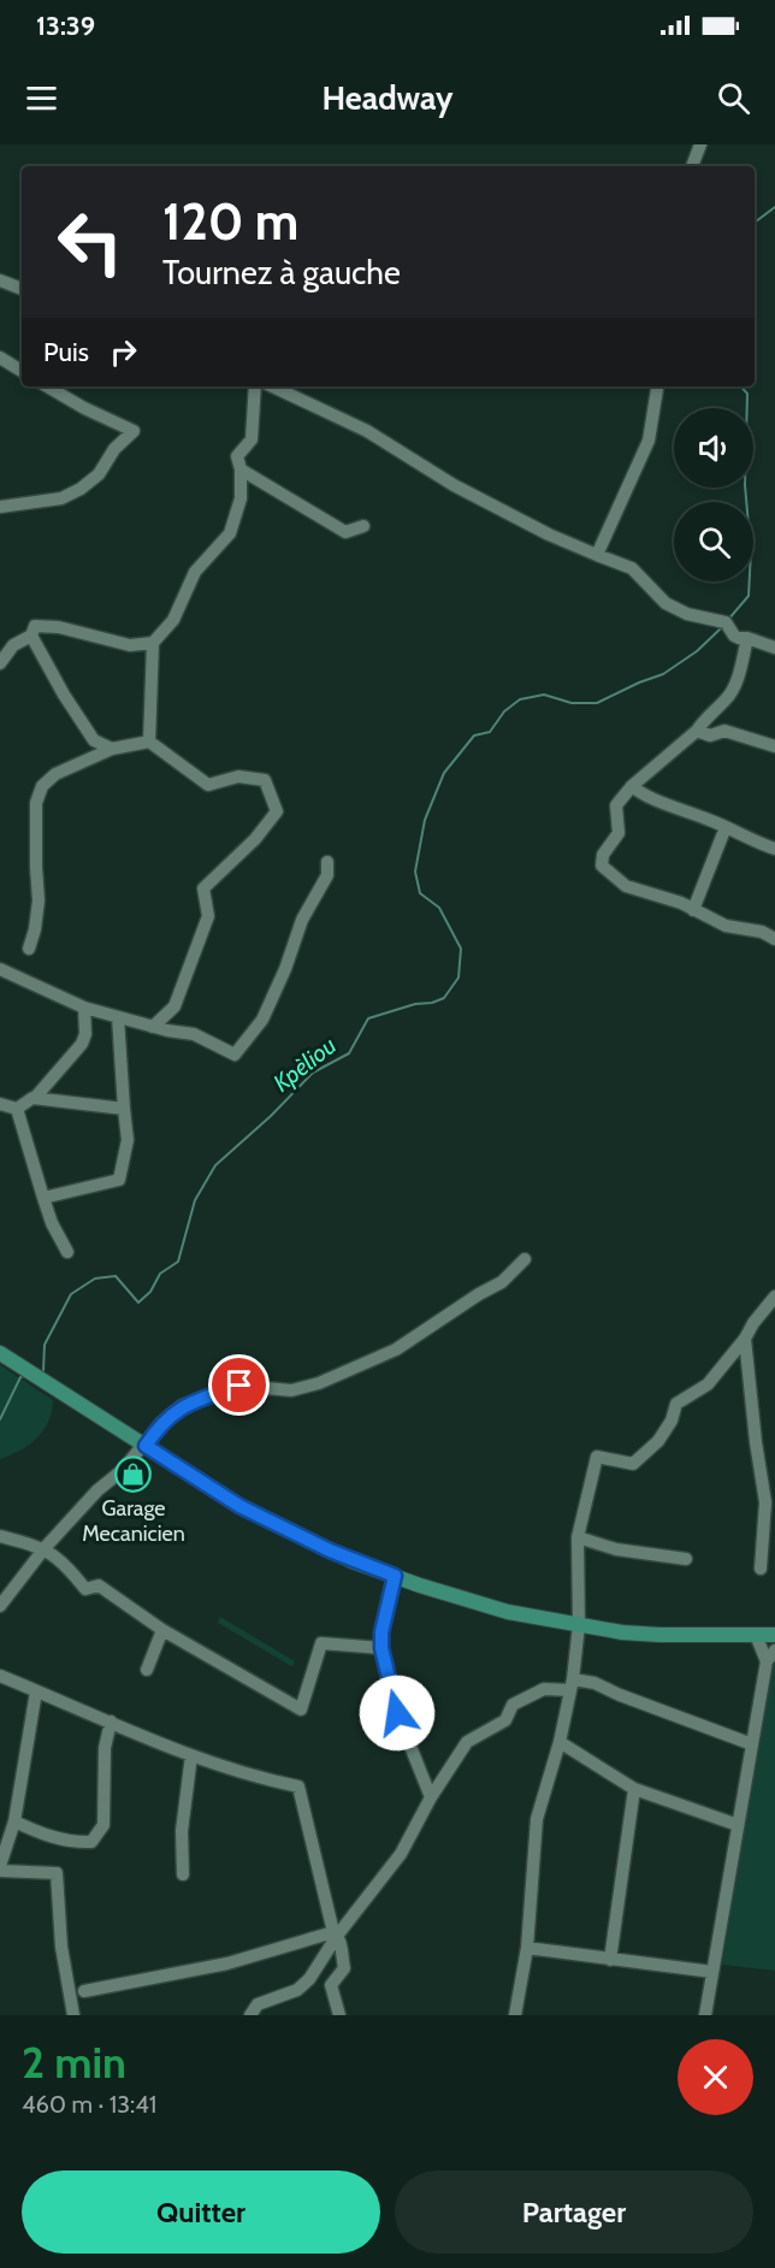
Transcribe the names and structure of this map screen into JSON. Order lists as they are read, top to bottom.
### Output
{
  "water": ["Kpèliou"],
  "places": {
    "shop": ["Garage Mecanicien"]
  },
  "page": {
    "status": "13:39",
    "header": "Headway",
    "turn": ["120 m", "Tournez à gauche"],
    "then": "Puis",
    "heading": ["2 min", "460 m · 13:41"],
    "buttons": ["Quitter", "Partager"]
  }
}
